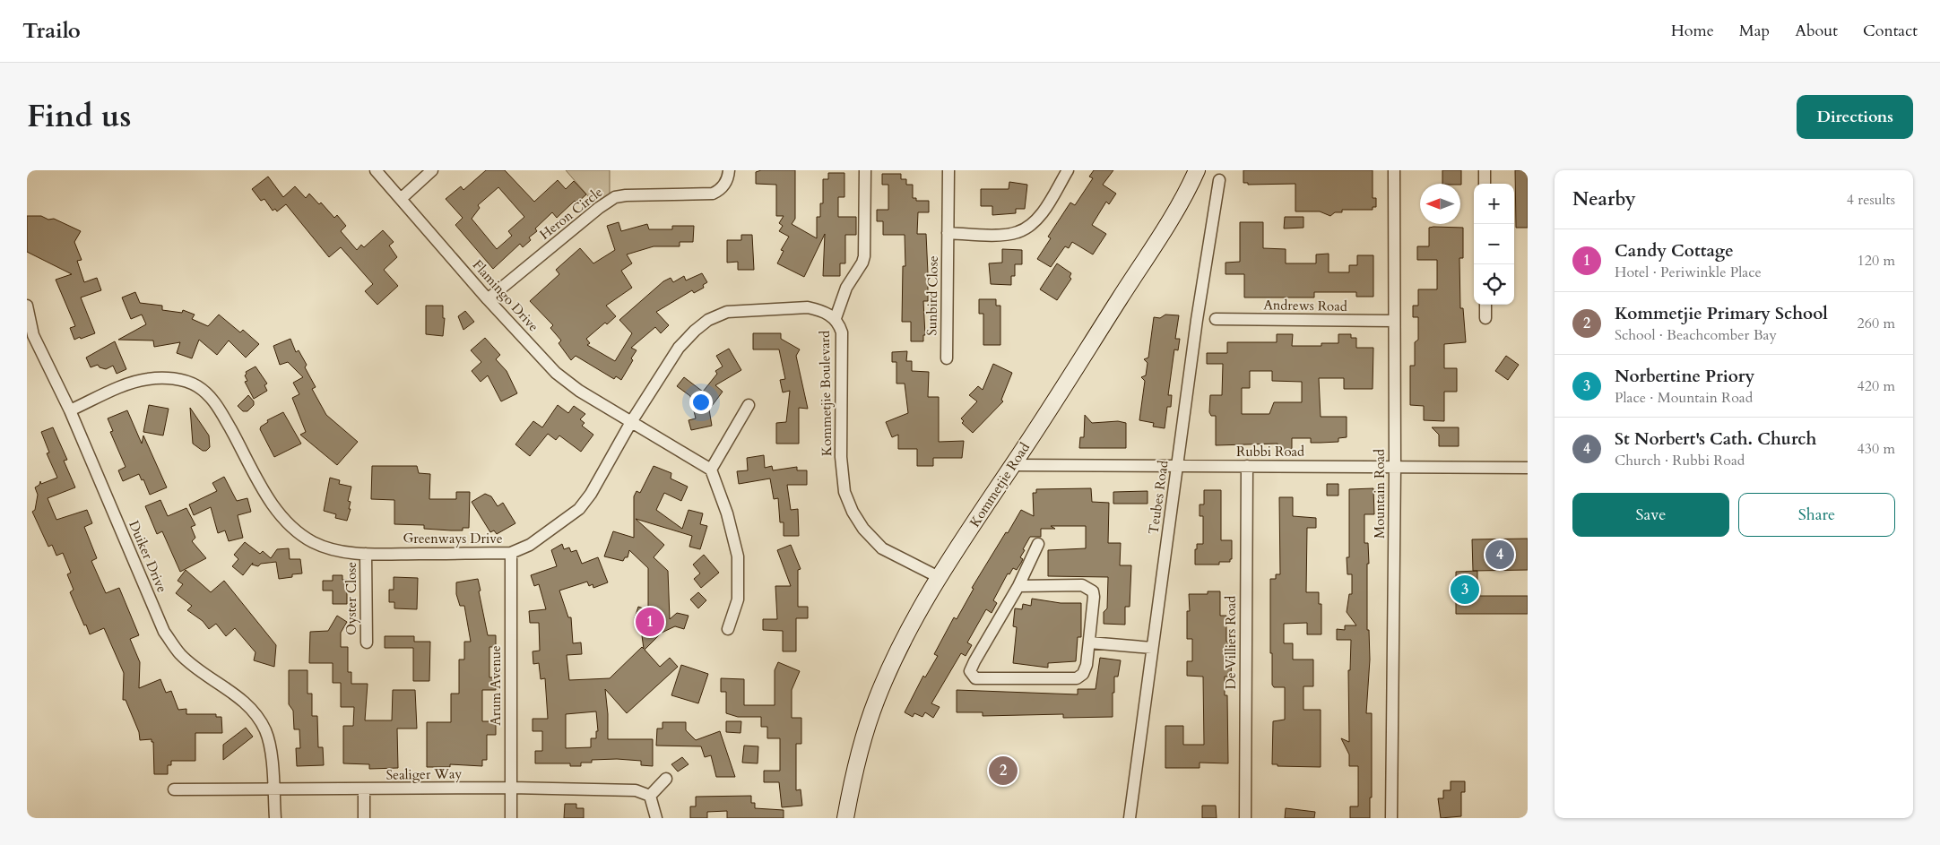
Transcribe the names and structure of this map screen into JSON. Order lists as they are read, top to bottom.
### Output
{
  "streets": {
    "main road": ["Kommetjie Road"],
    "street": [
      "Heron Circle",
      "Flamingo Drive",
      "Sunbird Close",
      "Andrews Road",
      "Kommetjie Boulevard",
      "Rubbi Road",
      "Mountain Road",
      "Teubes Road",
      "Greenways Drive",
      "Duiker Drive",
      "Oyster Close",
      "De Villiers Road",
      "Arum Avenue",
      "Sealiger Way"
    ]
  },
  "crossings": [
    ["Heron Circle", "Flamingo Drive"],
    ["Flamingo Drive", "Greenways Drive"],
    ["Andrews Road", "Mountain Road"],
    ["Kommetjie Boulevard", "Kommetjie Road"],
    ["Kommetjie Boulevard", "Greenways Drive"],
    ["Rubbi Road", "Kommetjie Road"],
    ["Rubbi Road", "Mountain Road"],
    ["Rubbi Road", "Teubes Road"],
    ["Rubbi Road", "De Villiers Road"],
    ["Greenways Drive", "Duiker Drive"],
    ["Greenways Drive", "Oyster Close"],
    ["Greenways Drive", "Arum Avenue"],
    ["Duiker Drive", "Sealiger Way"],
    ["Arum Avenue", "Sealiger Way"]
  ],
  "north": "left",
  "page": {
    "header": "Trailo",
    "nav": [
      "Home",
      "Map",
      "About",
      "Contact"
    ],
    "title": "Find us",
    "buttons": [
      "Directions",
      ["Save", "Share"]
    ],
    "heading": ["Nearby", "4 results"],
    "map_buttons": ["+", "−"],
    "list": [
      {
        "mark": "1",
        "name": "Candy Cottage",
        "note": "Hotel · Periwinkle Place",
        "value": "120 m"
      },
      {
        "mark": "2",
        "name": "Kommetjie Primary School",
        "note": "School · Beachcomber Bay",
        "value": "260 m"
      },
      {
        "mark": "3",
        "name": "Norbertine Priory",
        "note": "Place · Mountain Road",
        "value": "420 m"
      },
      {
        "mark": "4",
        "name": "St Norbert's Cath. Church",
        "note": "Church · Rubbi Road",
        "value": "430 m"
      }
    ],
    "pins": [
      "4",
      "3",
      "1",
      "2"
    ]
  }
}
